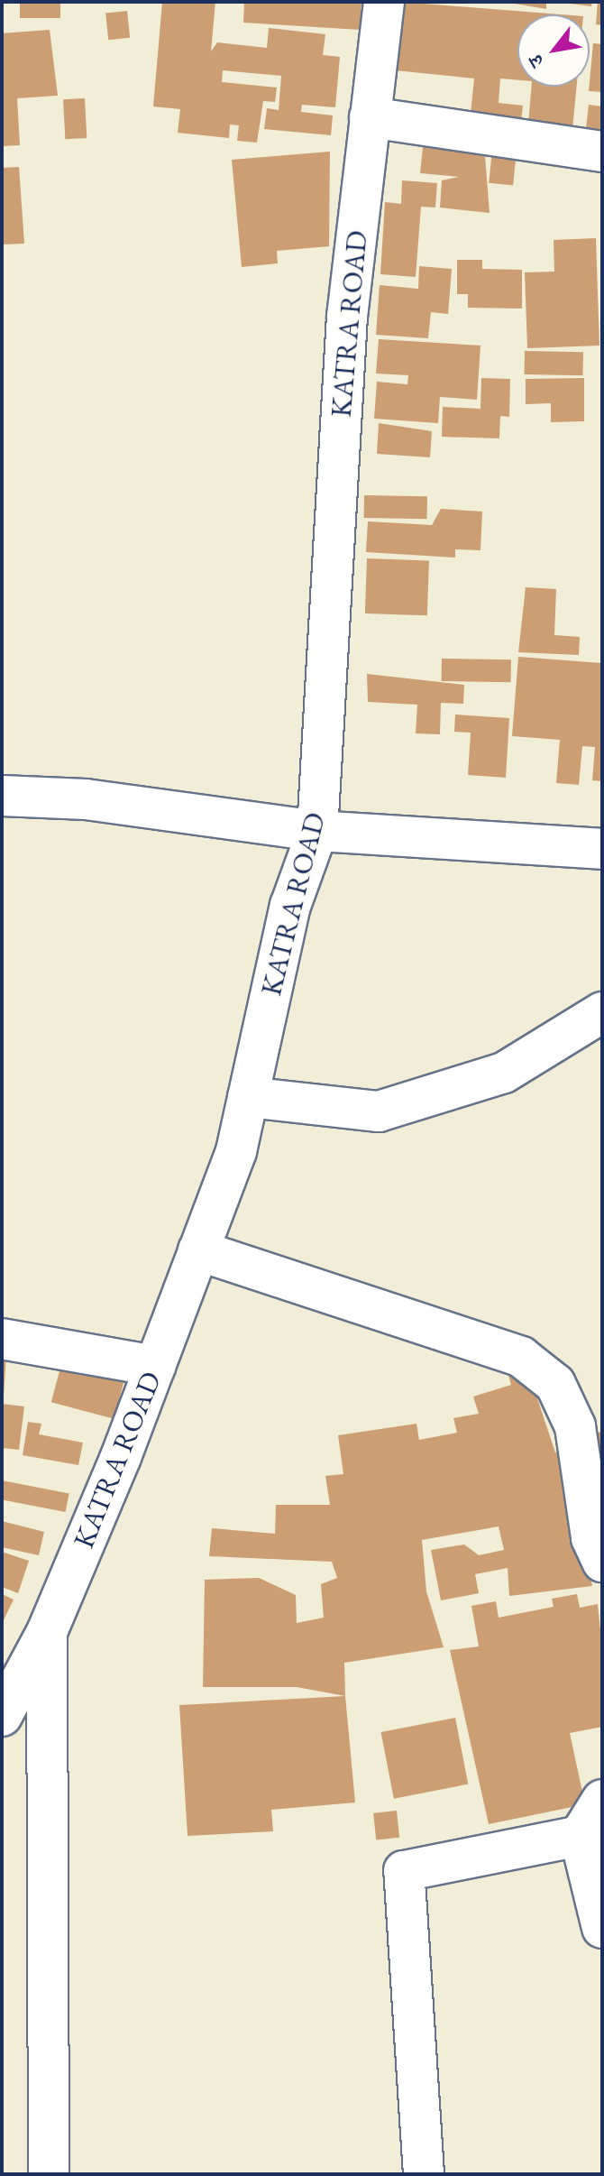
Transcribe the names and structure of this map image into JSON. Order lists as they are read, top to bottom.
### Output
{
  "streets": {
    "street": ["KATRA ROAD"]
  },
  "north": "bottom left"
}
